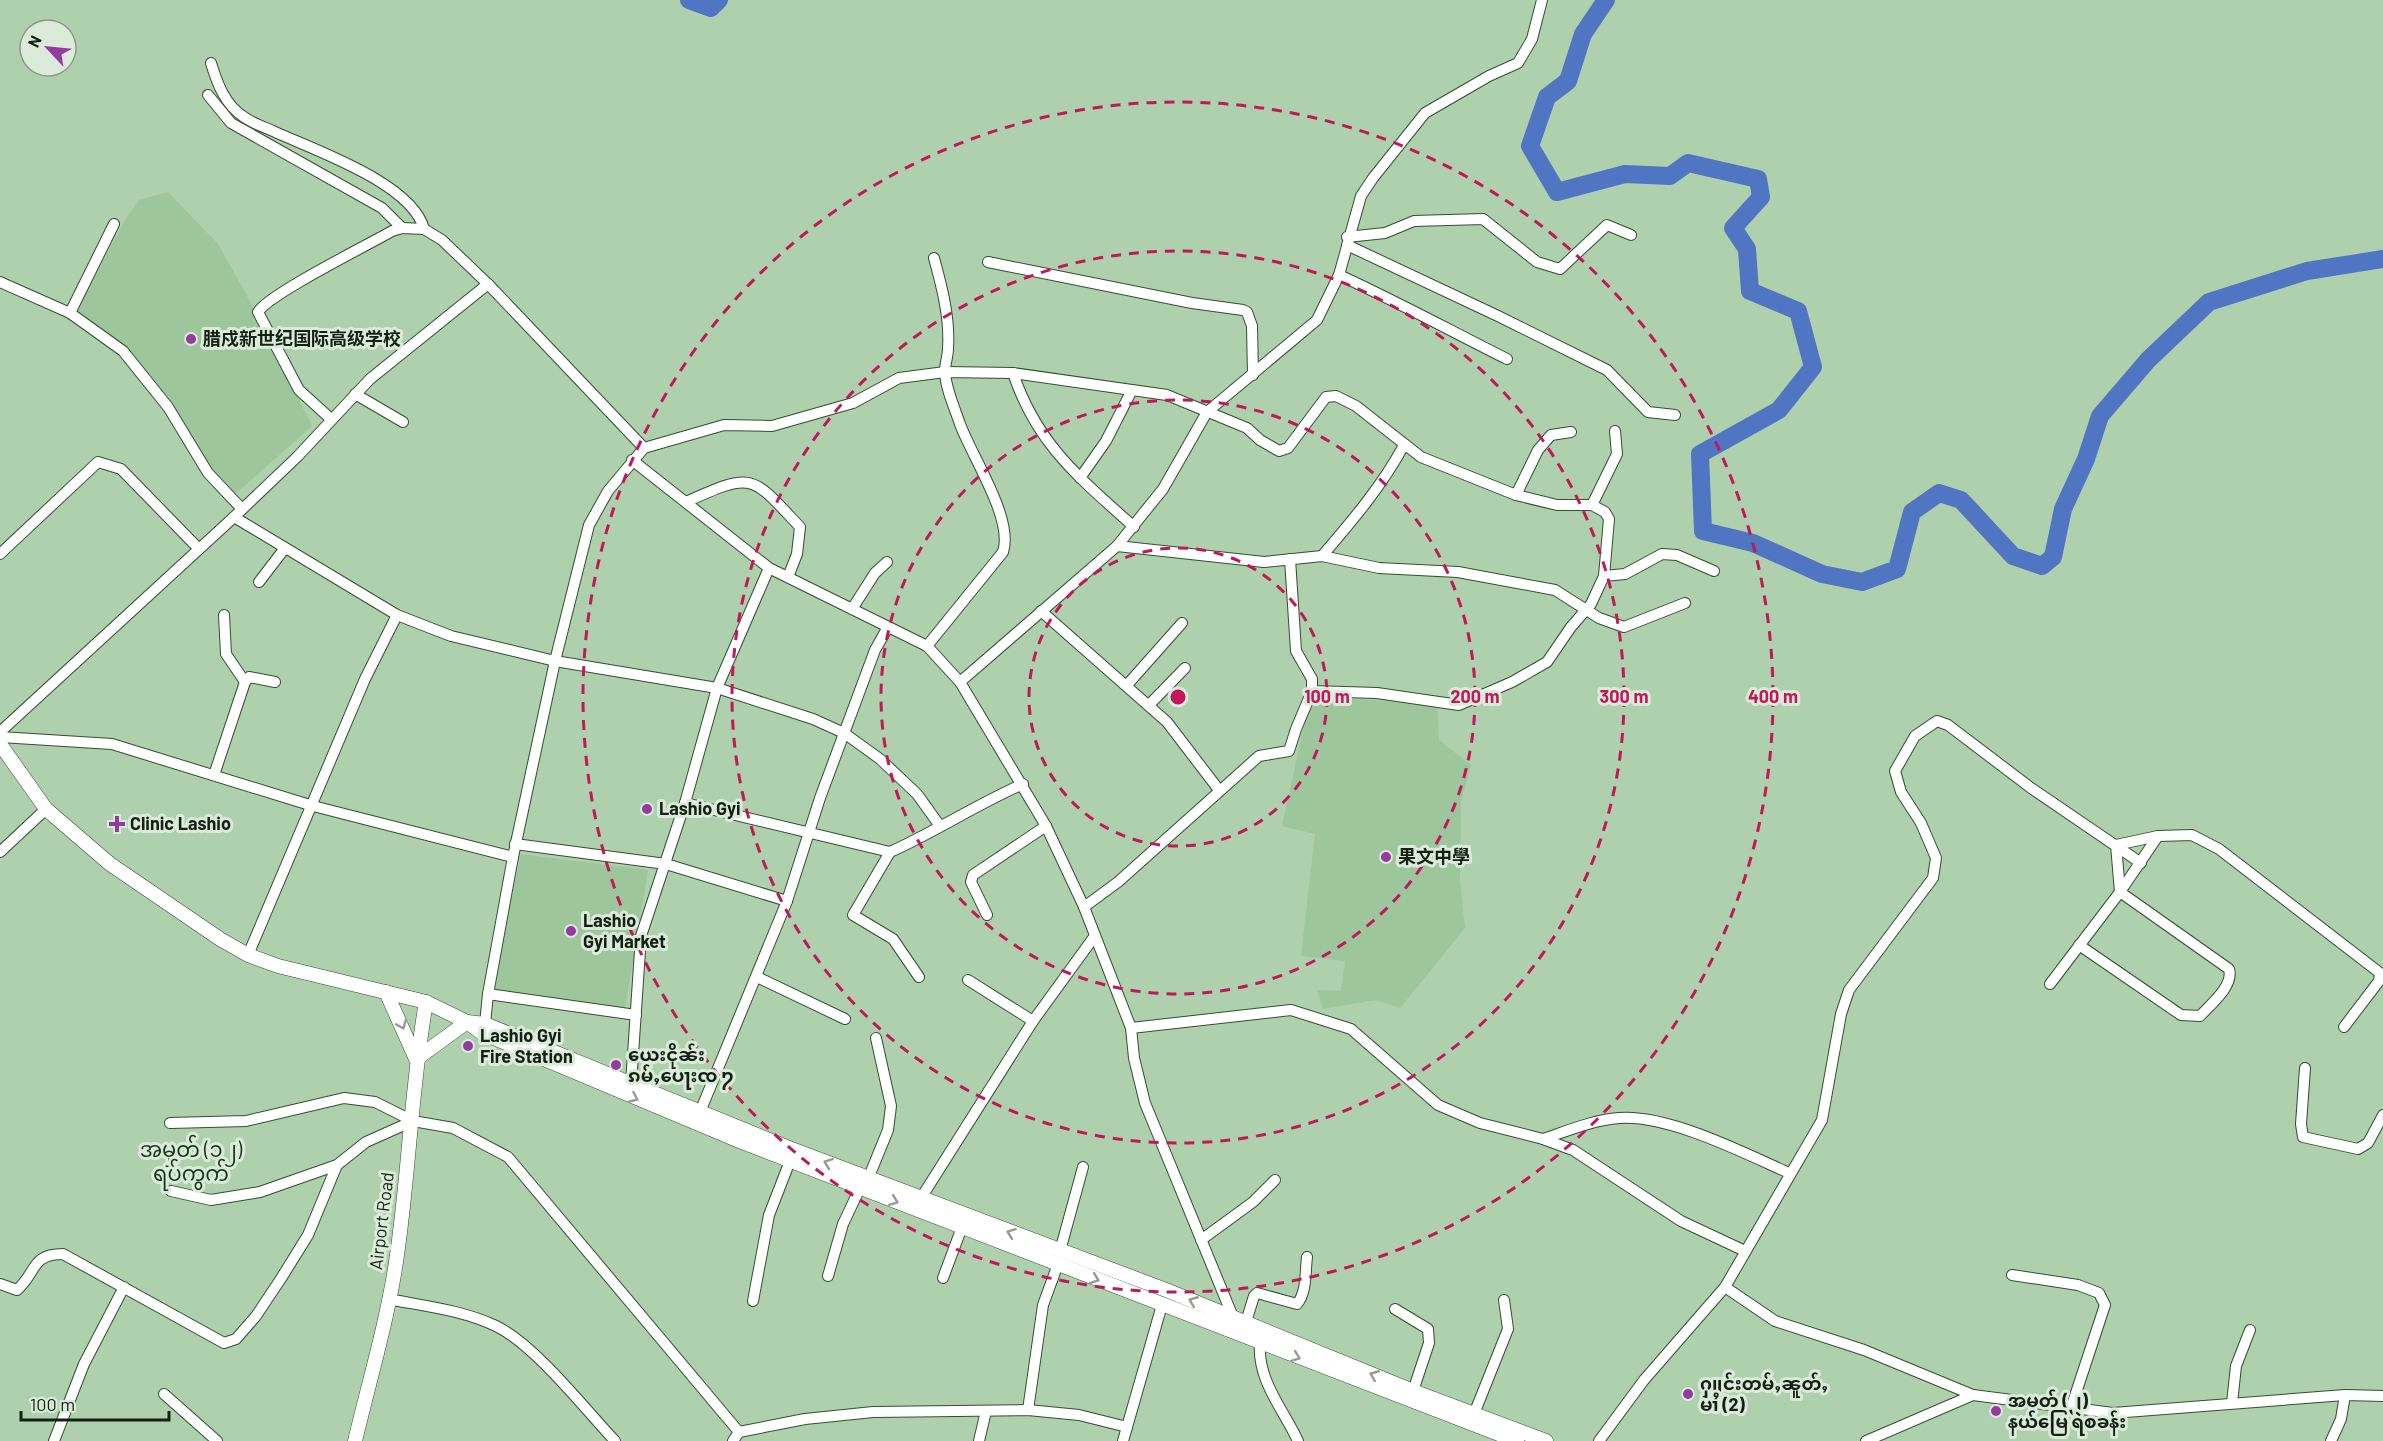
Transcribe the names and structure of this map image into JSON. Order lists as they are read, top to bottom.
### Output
{
  "streets": {
    "main road": ["Airport Road"]
  },
  "districts": ["အမှတ် (၁၂) ရပ်ကွက်"],
  "places": {
    "other": [
      "腊戍新世纪国际高级学校",
      "Lashio Gyi",
      "果文中學",
      "Lashio Gyi Market",
      "Lashio Gyi Fire Station",
      "ယေးငိုၼ်း ၵမ်ႇပေႃးၸ ႒",
      "ႁူင်းတမ်ႇၼူတ်ႇ မၢႆ (2)",
      "အမှတ် (၂) နယ်မြေ ရဲစခန်း"
    ],
    "health": ["Clinic Lashio"]
  },
  "scale_bar": "100 m",
  "north": "top left",
  "rings": [
    "100 m",
    "200 m",
    "300 m",
    "400 m"
  ]
}
